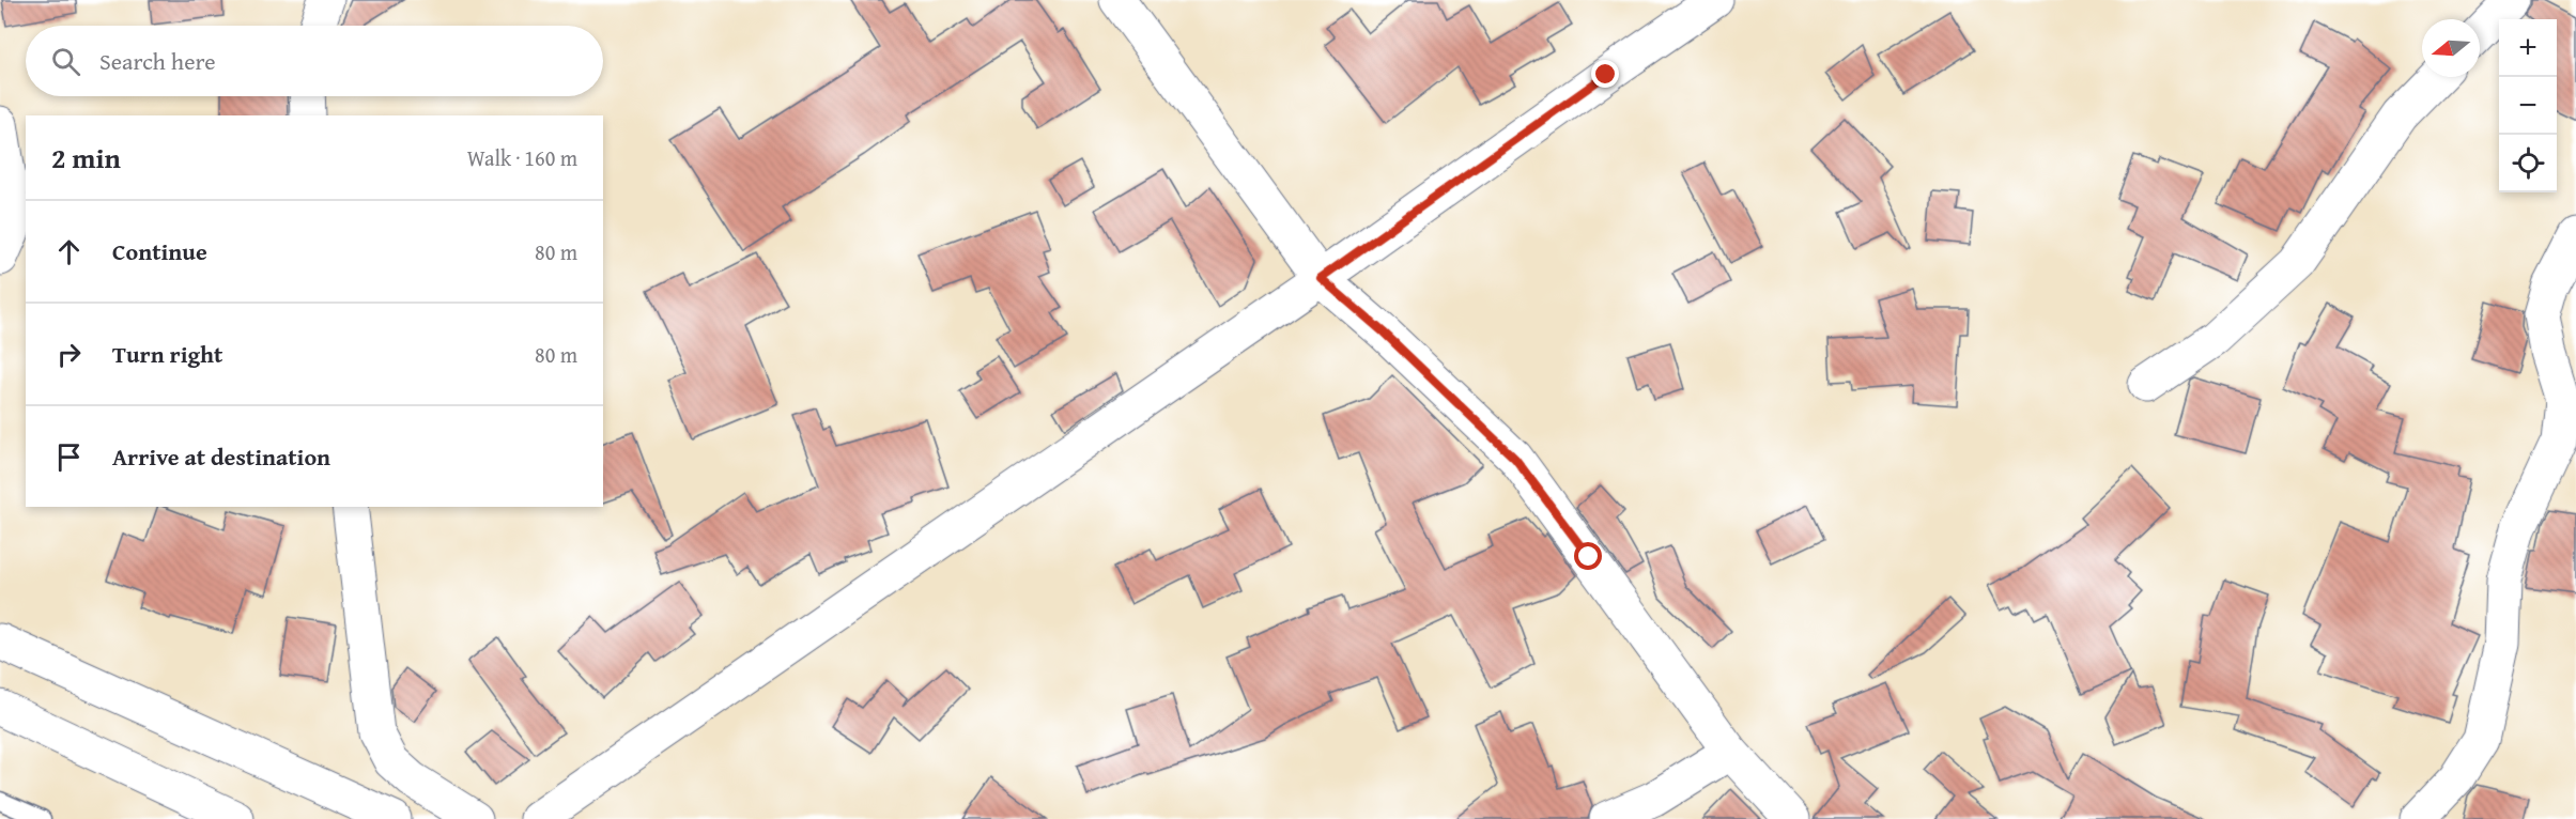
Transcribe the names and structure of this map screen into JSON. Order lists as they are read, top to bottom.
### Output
{
  "north": "left",
  "page": {
    "map_buttons": ["+", "−"],
    "search": "Search here",
    "heading": ["2 min", "Walk · 160 m"],
    "list": [
      ["Continue", "80 m"],
      ["Turn right", "80 m"],
      "Arrive at destination"
    ]
  }
}
